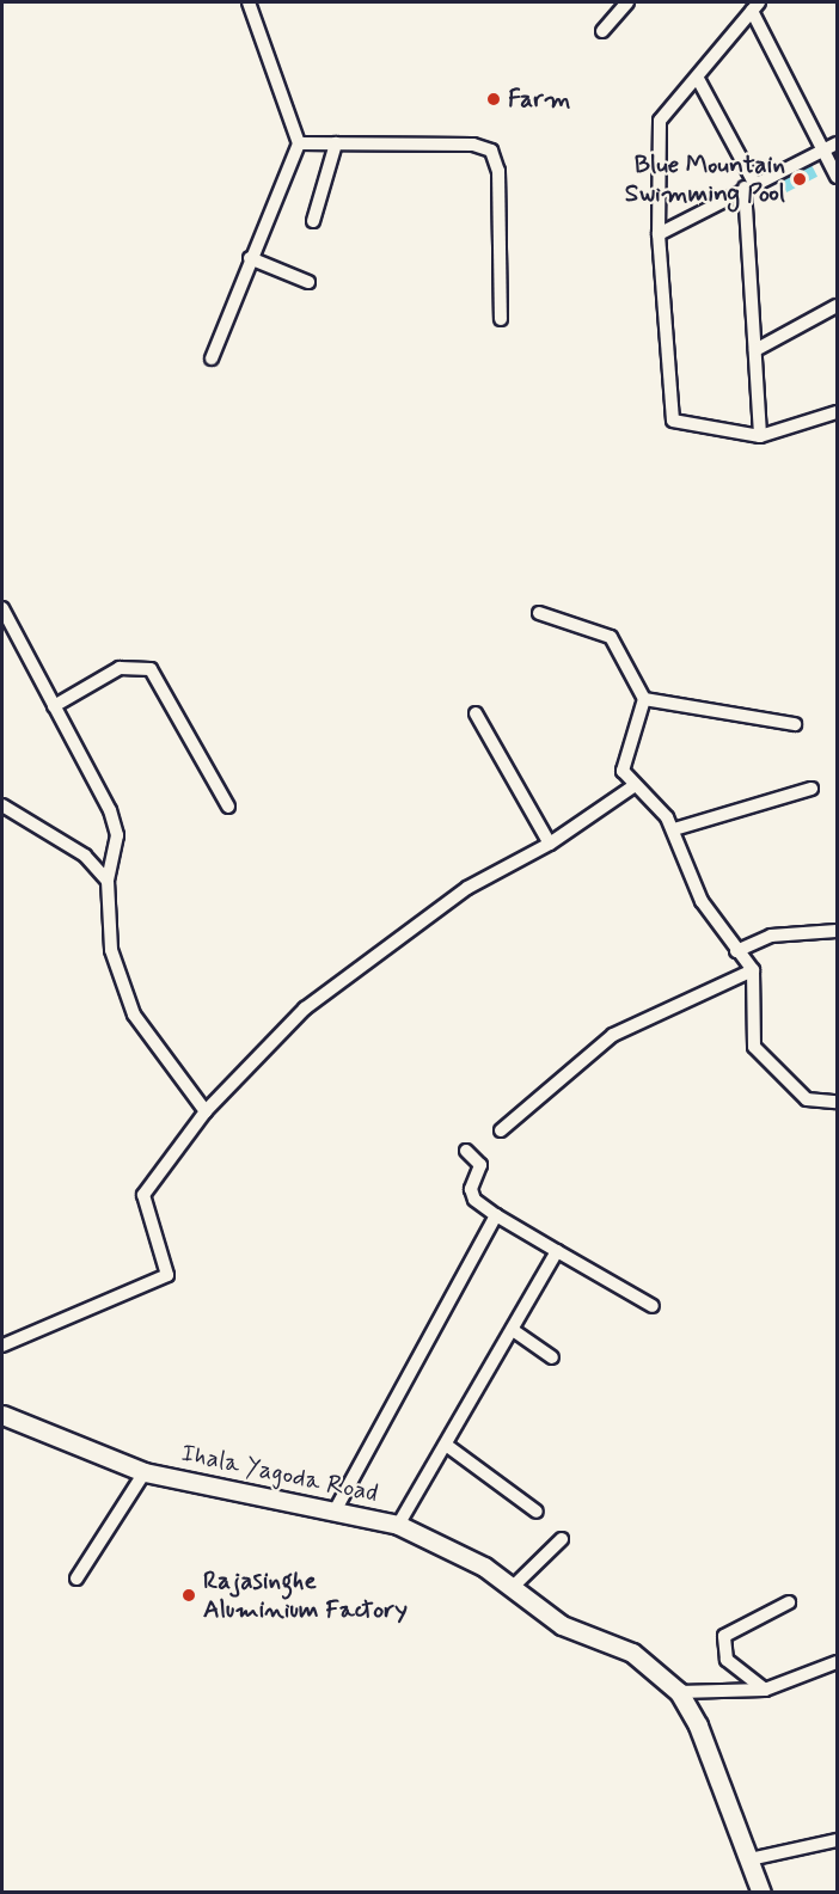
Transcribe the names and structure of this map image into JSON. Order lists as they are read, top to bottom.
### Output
{
  "streets": {
    "street": ["Ihala Yagoda Road"]
  },
  "places": ["Farm", "Blue Mountain Swimming Pool", "Rajasinghe Aluminium Factory"]
}
